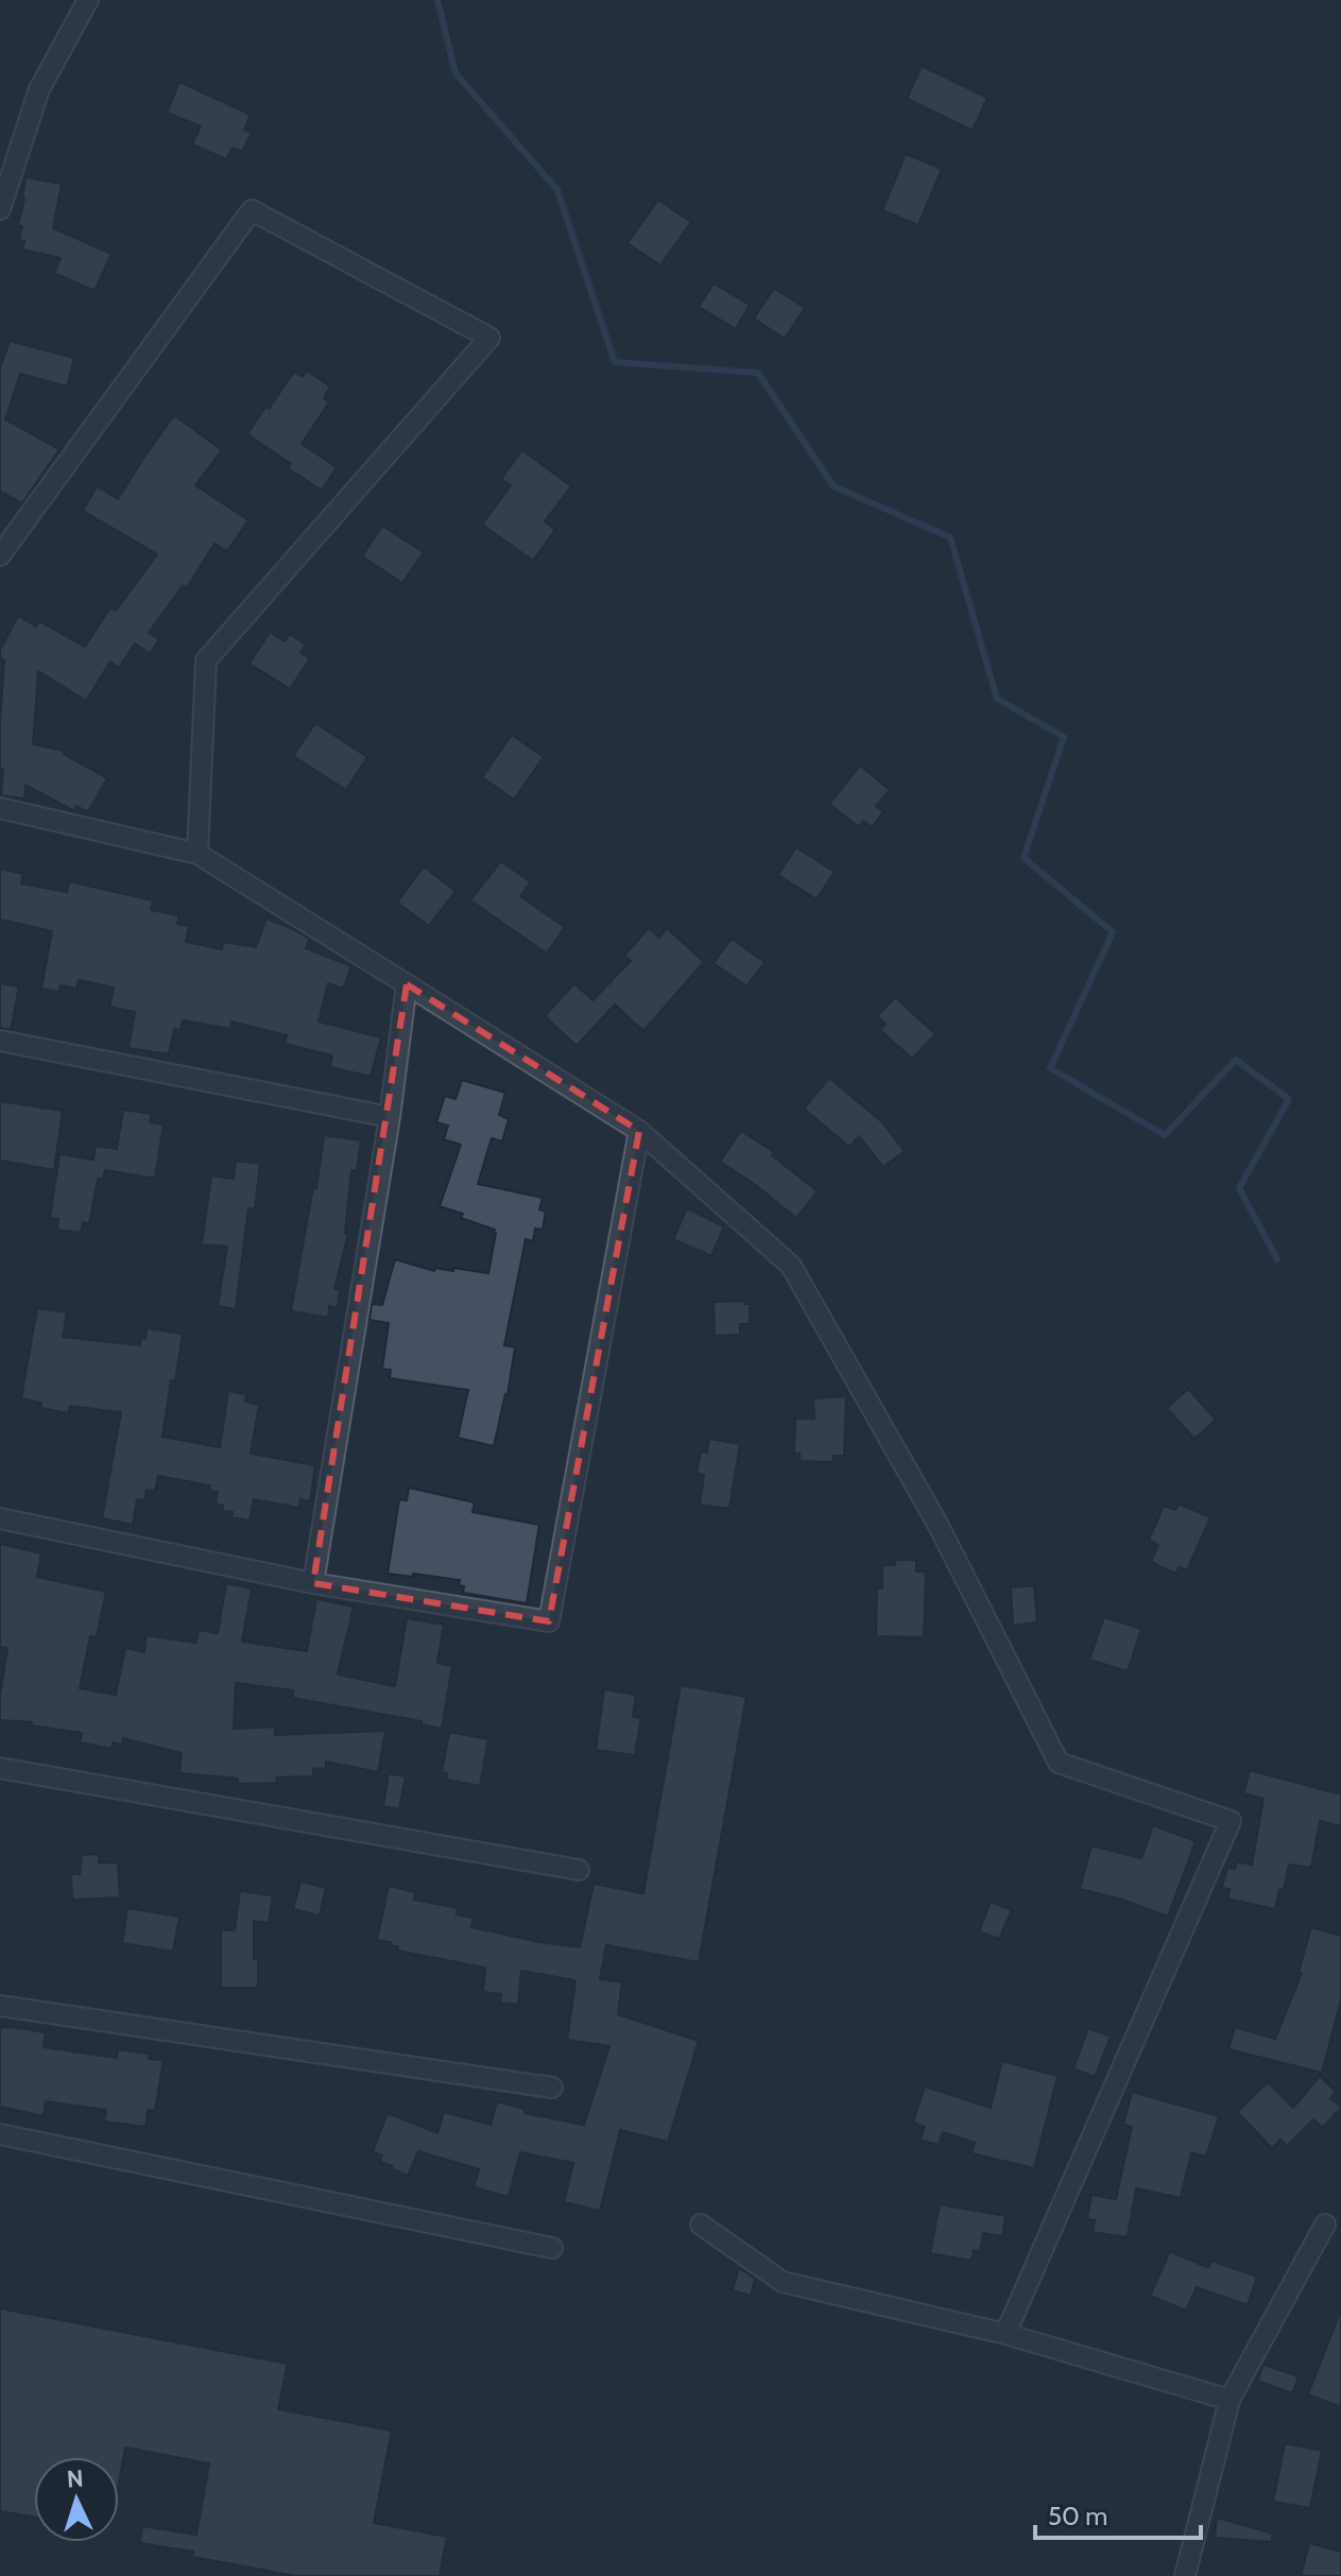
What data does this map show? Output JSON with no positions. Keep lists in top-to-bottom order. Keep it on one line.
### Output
{"scale_bar":"50 m","north":"top"}
